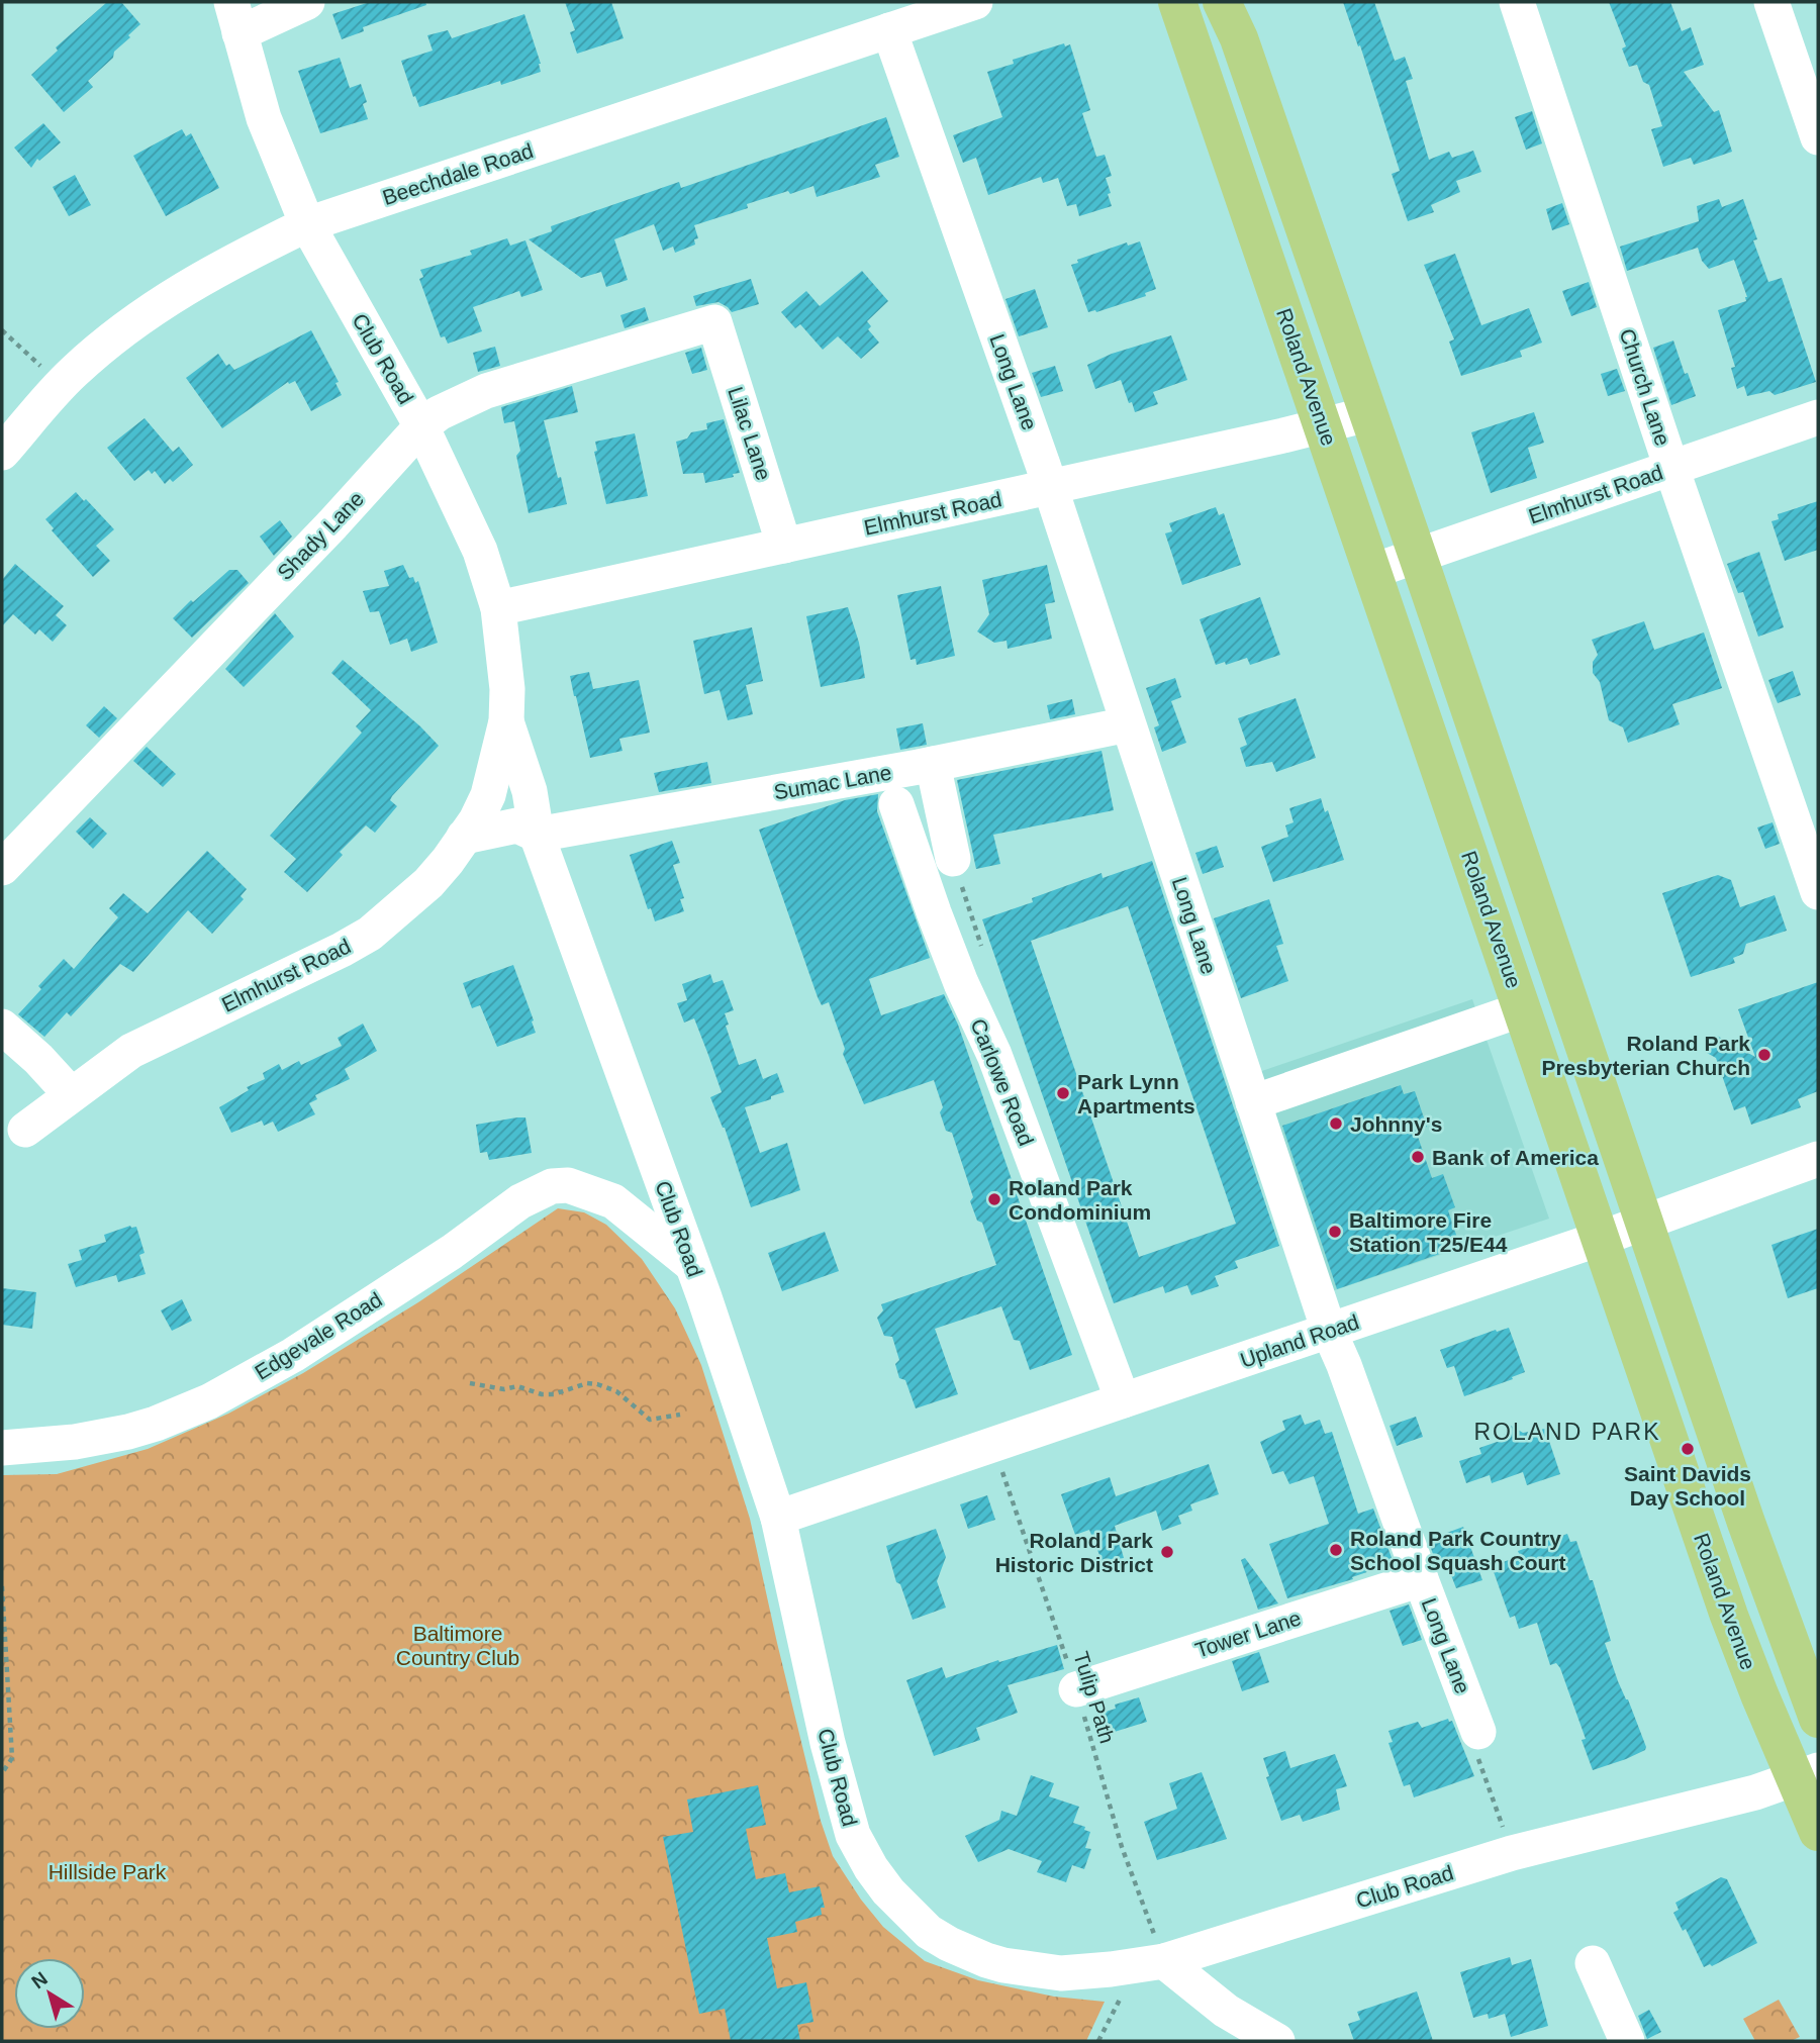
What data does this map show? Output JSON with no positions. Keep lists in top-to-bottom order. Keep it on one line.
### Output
{"streets":{"main road":["Roland Avenue"],"street":["Beechdale Road","Club Road","Long Lane","Church Lane","Lilac Lane","Elmhurst Road","Shady Lane","Sumac Lane","Carlowe Road","Edgevale Road","Upland Road","Tower Lane"],"path":["Tulip Path"]},"crossings":[["Beechdale Road","Club Road"],["Beechdale Road","Long Lane"],["Club Road","Roland Avenue"],["Club Road","Elmhurst Road"],["Club Road","Shady Lane"],["Club Road","Sumac Lane"],["Club Road","Edgevale Road"],["Club Road","Upland Road"],["Club Road","Tulip Path"],["Roland Avenue","Elmhurst Road"],["Roland Avenue","Upland Road"],["Long Lane","Elmhurst Road"],["Long Lane","Sumac Lane"],["Long Lane","Upland Road"],["Long Lane","Tower Lane"],["Church Lane","Elmhurst Road"],["Lilac Lane","Elmhurst Road"],["Lilac Lane","Shady Lane"],["Carlowe Road","Upland Road"],["Tower Lane","Tulip Path"]],"districts":["ROLAND PARK"],"parks":["Baltimore Country Club","Hillside Park"],"places":["Roland Park Presbyterian Church","Park Lynn Apartments","Johnny's","Bank of America","Roland Park Condominium","Baltimore Fire Station T25/E44","Saint Davids Day School","Roland Park Country School Squash Court","Roland Park Historic District"],"north":"top left"}
